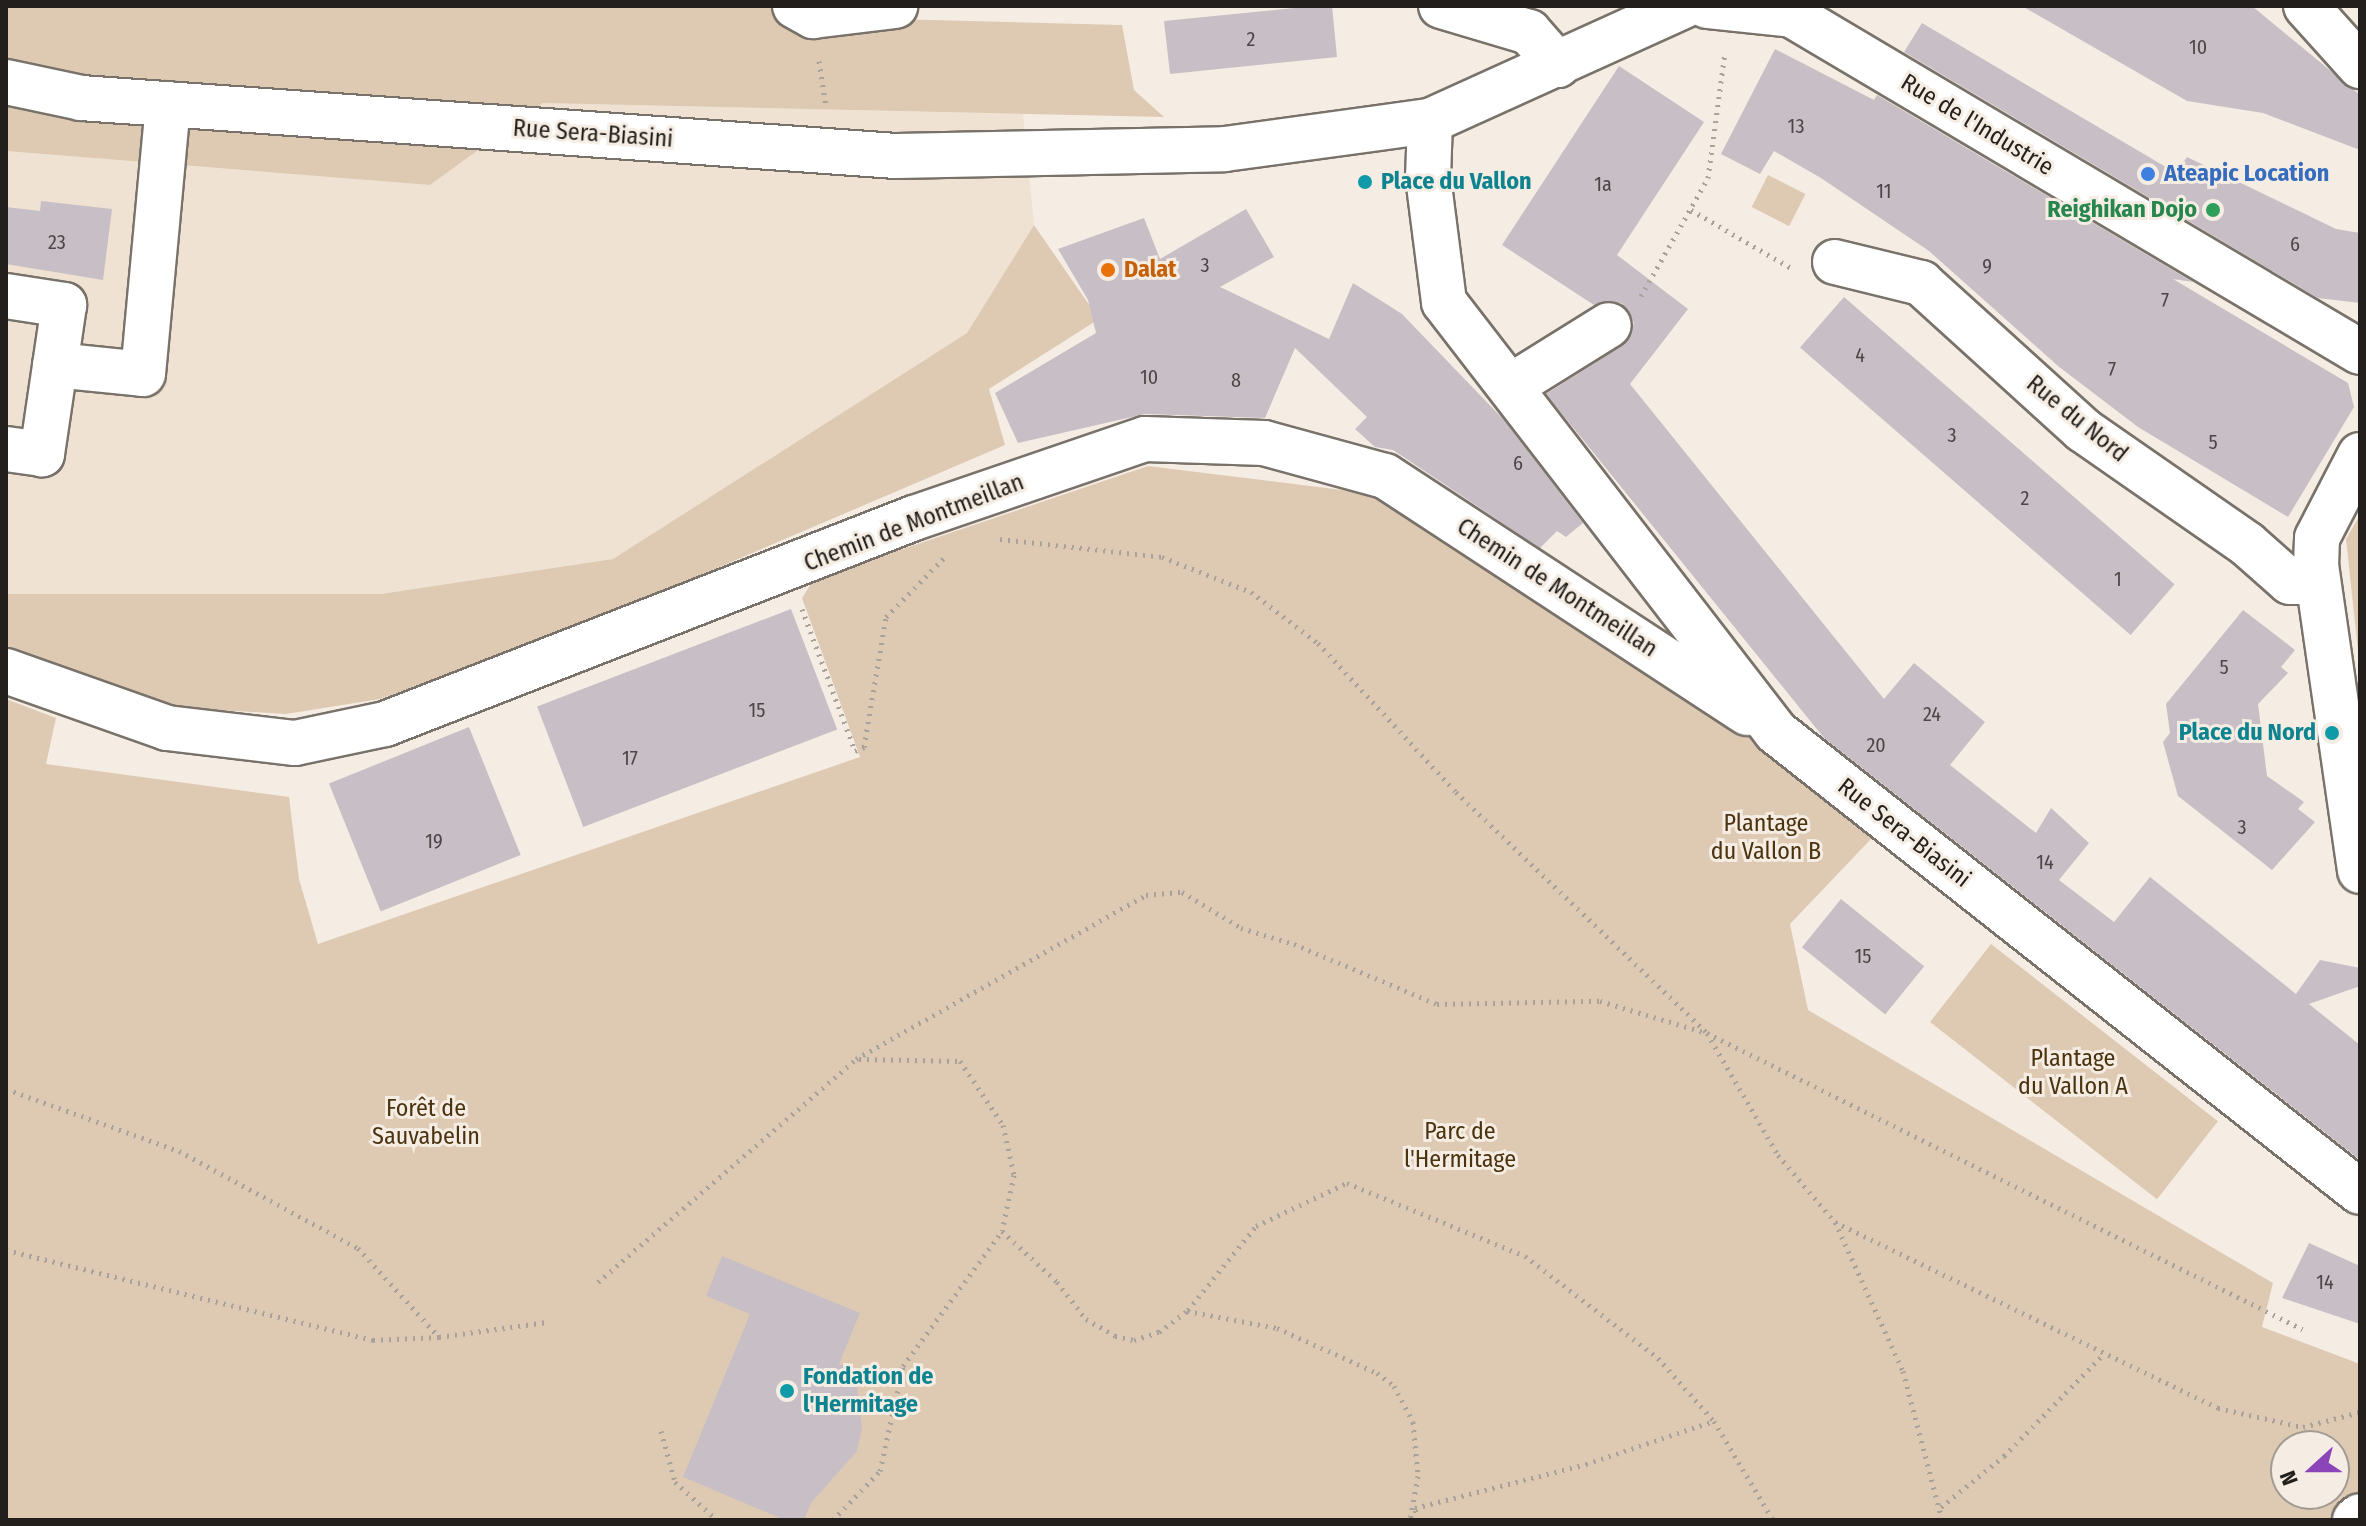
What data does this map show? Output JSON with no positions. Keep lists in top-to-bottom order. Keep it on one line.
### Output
{"streets":{"street":["Rue de l'Industrie","Rue Sera-Biasini","Rue du Nord","Chemin de Montmeillan"]},"crossings":[["Rue Sera-Biasini","Chemin de Montmeillan"]],"parks":["Plantage du Vallon B","Plantage du Vallon A","Forêt de Sauvabelin","Parc de l'Hermitage"],"places":["Ateapic Location","Place du Vallon","Reighikan Dojo","Dalat","Place du Nord","Fondation de l'Hermitage"],"house_numbers":["2","10","13","1a","11","23","6","3","9","7","4","7","10","8","3","5","6","2","1","5","15","24","20","17","3","19","14","15","14"],"north":"left"}
